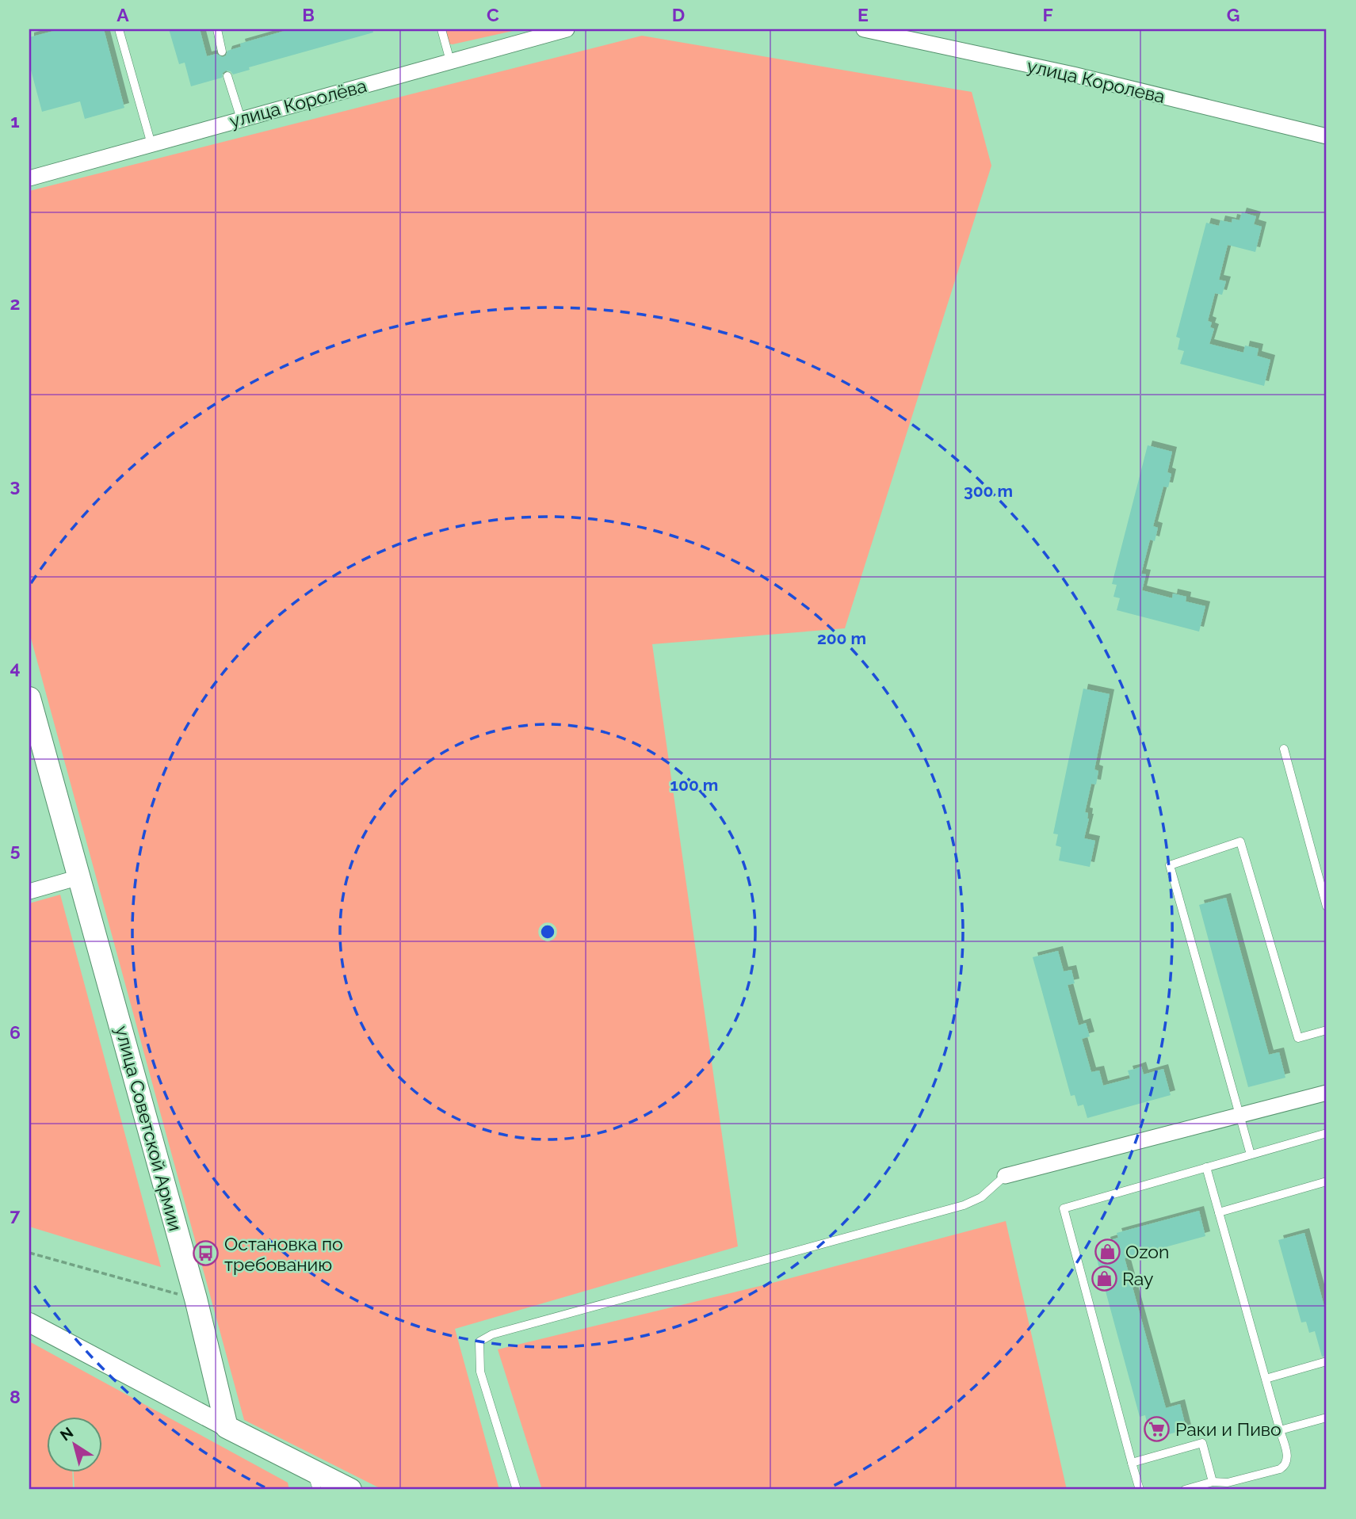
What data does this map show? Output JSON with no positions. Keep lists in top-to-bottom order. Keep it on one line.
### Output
{"streets":{"main road":["улица Советской Армии"],"street":["улица Королева","улица Королёва"]},"places":{"shop":["Ozon","Ray"],"bus stop":["Остановка по требованию"],"supermarket":["Раки и Пиво"]},"north":"top left","grid":{"columns":["A","B","C","D","E","F","G"],"rows":["1","2","3","4","5","6","7","8"]},"rings":["300 m","200 m","100 m"]}
